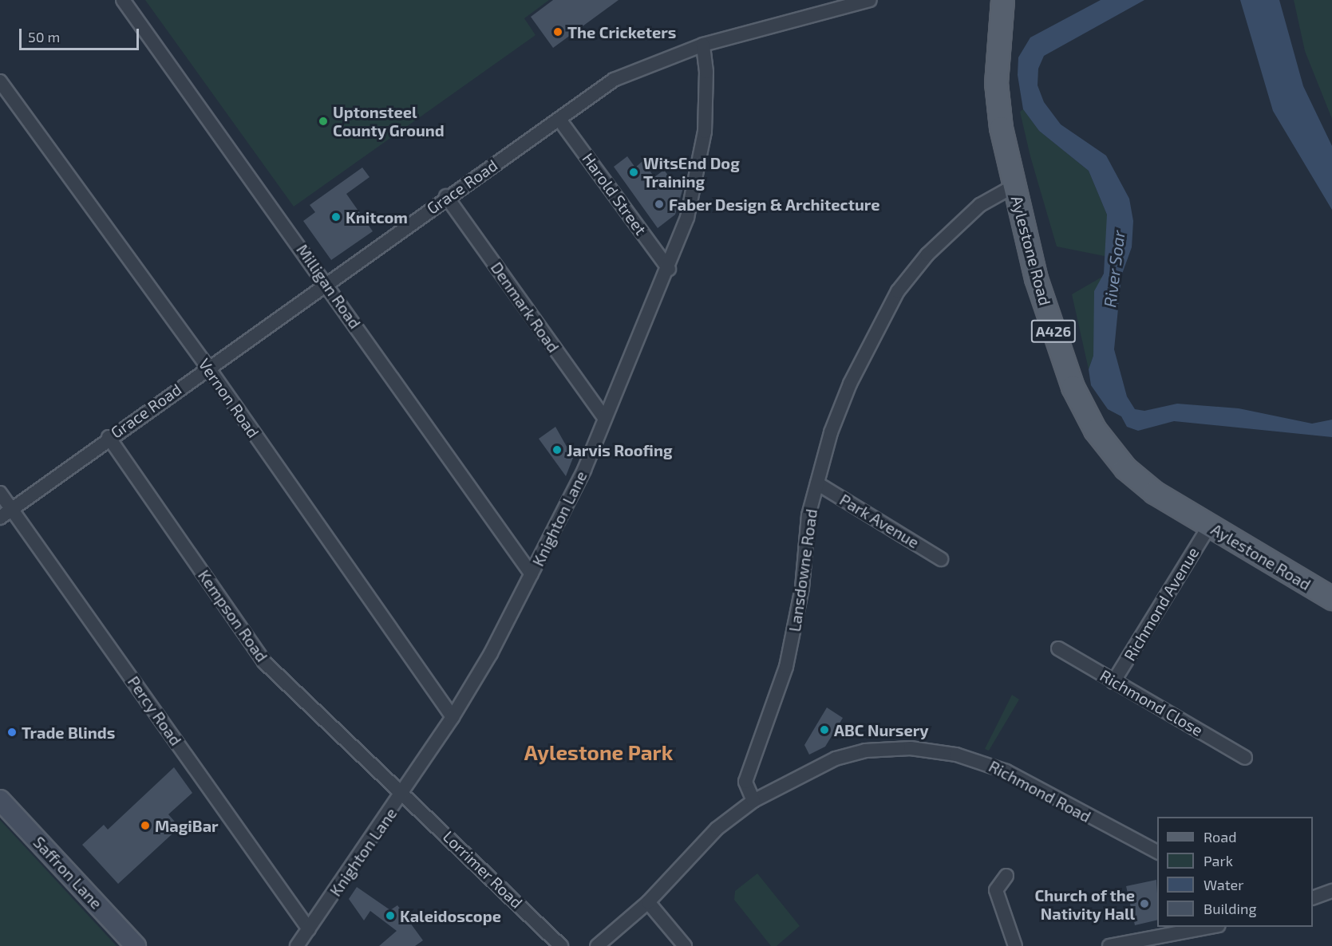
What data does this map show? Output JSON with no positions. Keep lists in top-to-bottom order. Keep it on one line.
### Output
{"streets":{"main road":["Aylestone Road","A426","Saffron Lane"],"street":["Grace Road","Harold Street","Milligan Road","Denmark Road","Vernon Road","Knighton Lane","Park Avenue","Lansdowne Road","Richmond Avenue","Kempson Road","Richmond Close","Percy Road","Richmond Road","Lorrimer Road"]},"crossings":[["Grace Road","Harold Street"],["Grace Road","Milligan Road"],["Grace Road","Denmark Road"],["Grace Road","Vernon Road"],["Grace Road","Knighton Lane"],["Grace Road","Kempson Road"],["Grace Road","Percy Road"],["Harold Street","Knighton Lane"],["Aylestone Road","Lansdowne Road"],["Aylestone Road","Richmond Avenue"],["Milligan Road","Knighton Lane"],["Denmark Road","Knighton Lane"],["Vernon Road","Knighton Lane"],["Knighton Lane","Kempson Road"],["Knighton Lane","Percy Road"],["Knighton Lane","Lorrimer Road"],["Park Avenue","Lansdowne Road"],["Lansdowne Road","Richmond Road"],["Richmond Avenue","Richmond Close"],["Kempson Road","Lorrimer Road"]],"districts":["Aylestone Park"],"water":["River Soar"],"places":["The Cricketers","Uptonsteel County Ground","WitsEnd Dog Training","Faber Design & Architecture","Knitcom","Jarvis Roofing","ABC Nursery","Trade Blinds","MagiBar","Church of the Nativity Hall","Kaleidoscope"],"legend":["Road","Park","Water","Building"],"scale_bar":"50 m"}
